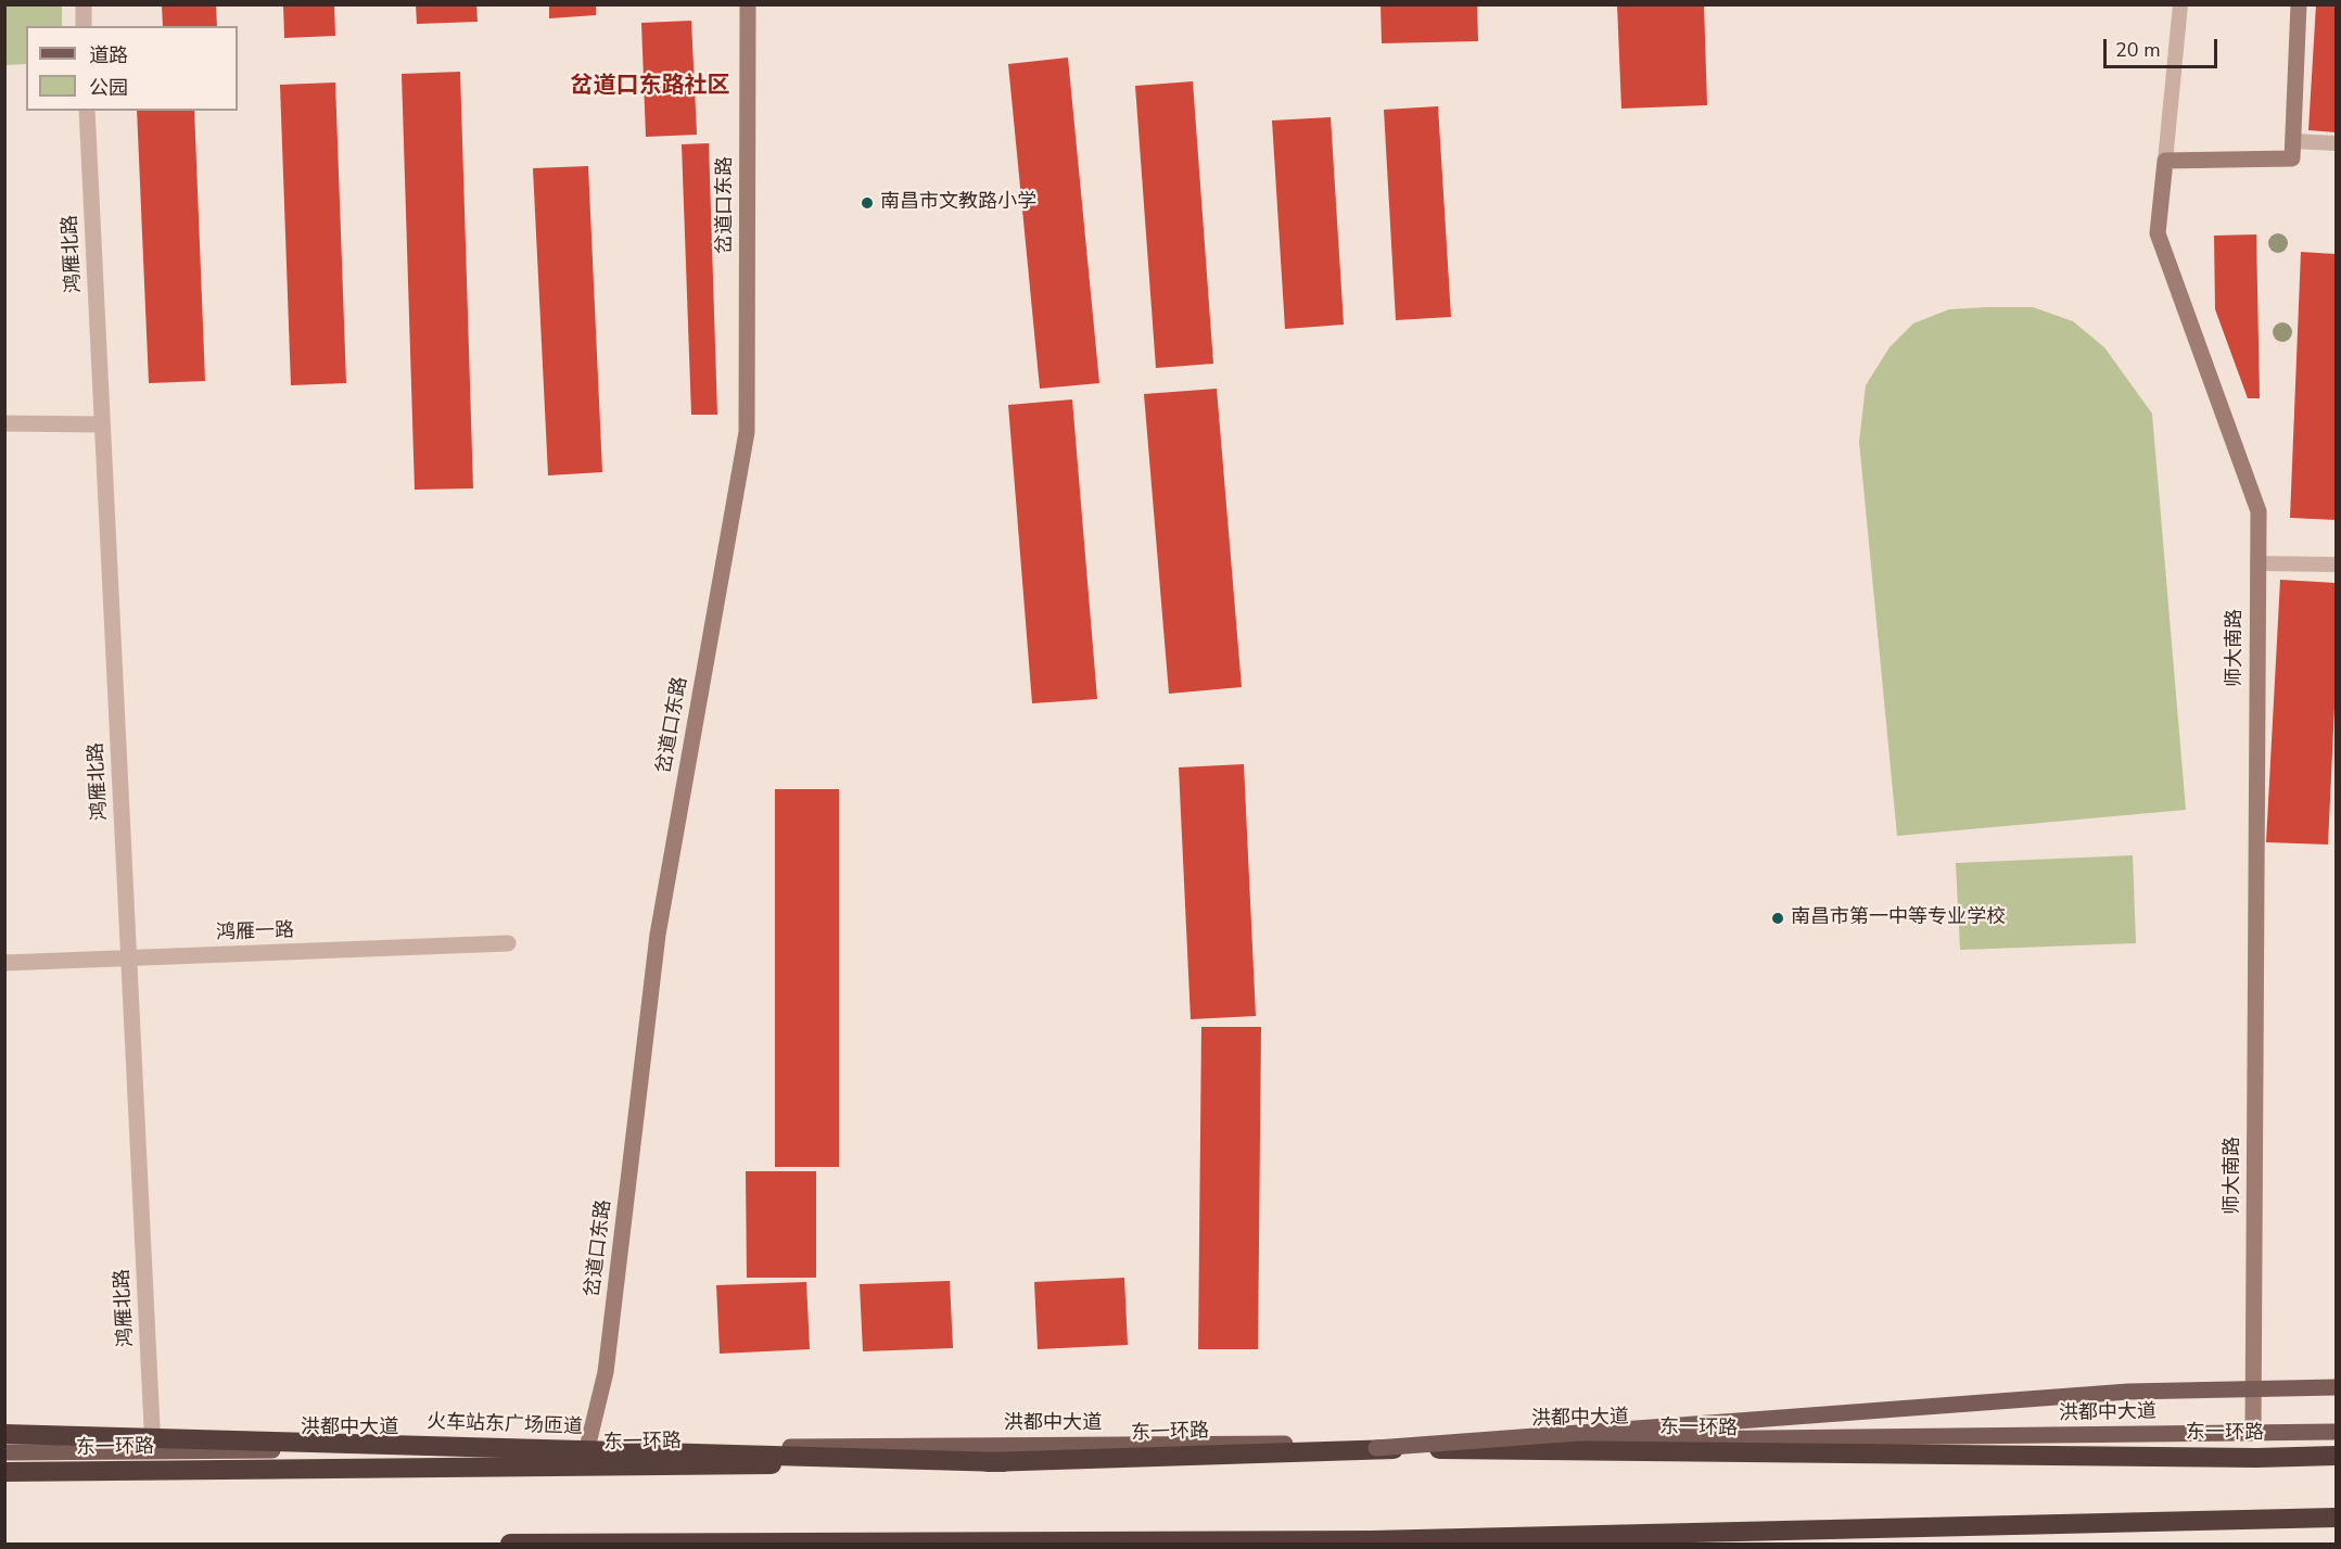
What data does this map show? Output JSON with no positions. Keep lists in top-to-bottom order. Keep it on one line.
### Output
{"streets":{"highway":["火车站东广场匝道","东一环路"],"main road":["洪都中大道"],"street":["岔道口东路","鸿雁北路","师大南路","鸿雁一路"]},"crossings":[["岔道口东路","洪都中大道"],["鸿雁北路","鸿雁一路"],["鸿雁北路","洪都中大道"],["师大南路","洪都中大道"],["火车站东广场匝道","东一环路"]],"districts":["岔道口东路社区"],"places":["南昌市文教路小学","南昌市第一中等专业学校"],"legend":["道路","公园"],"scale_bar":"20 m"}
